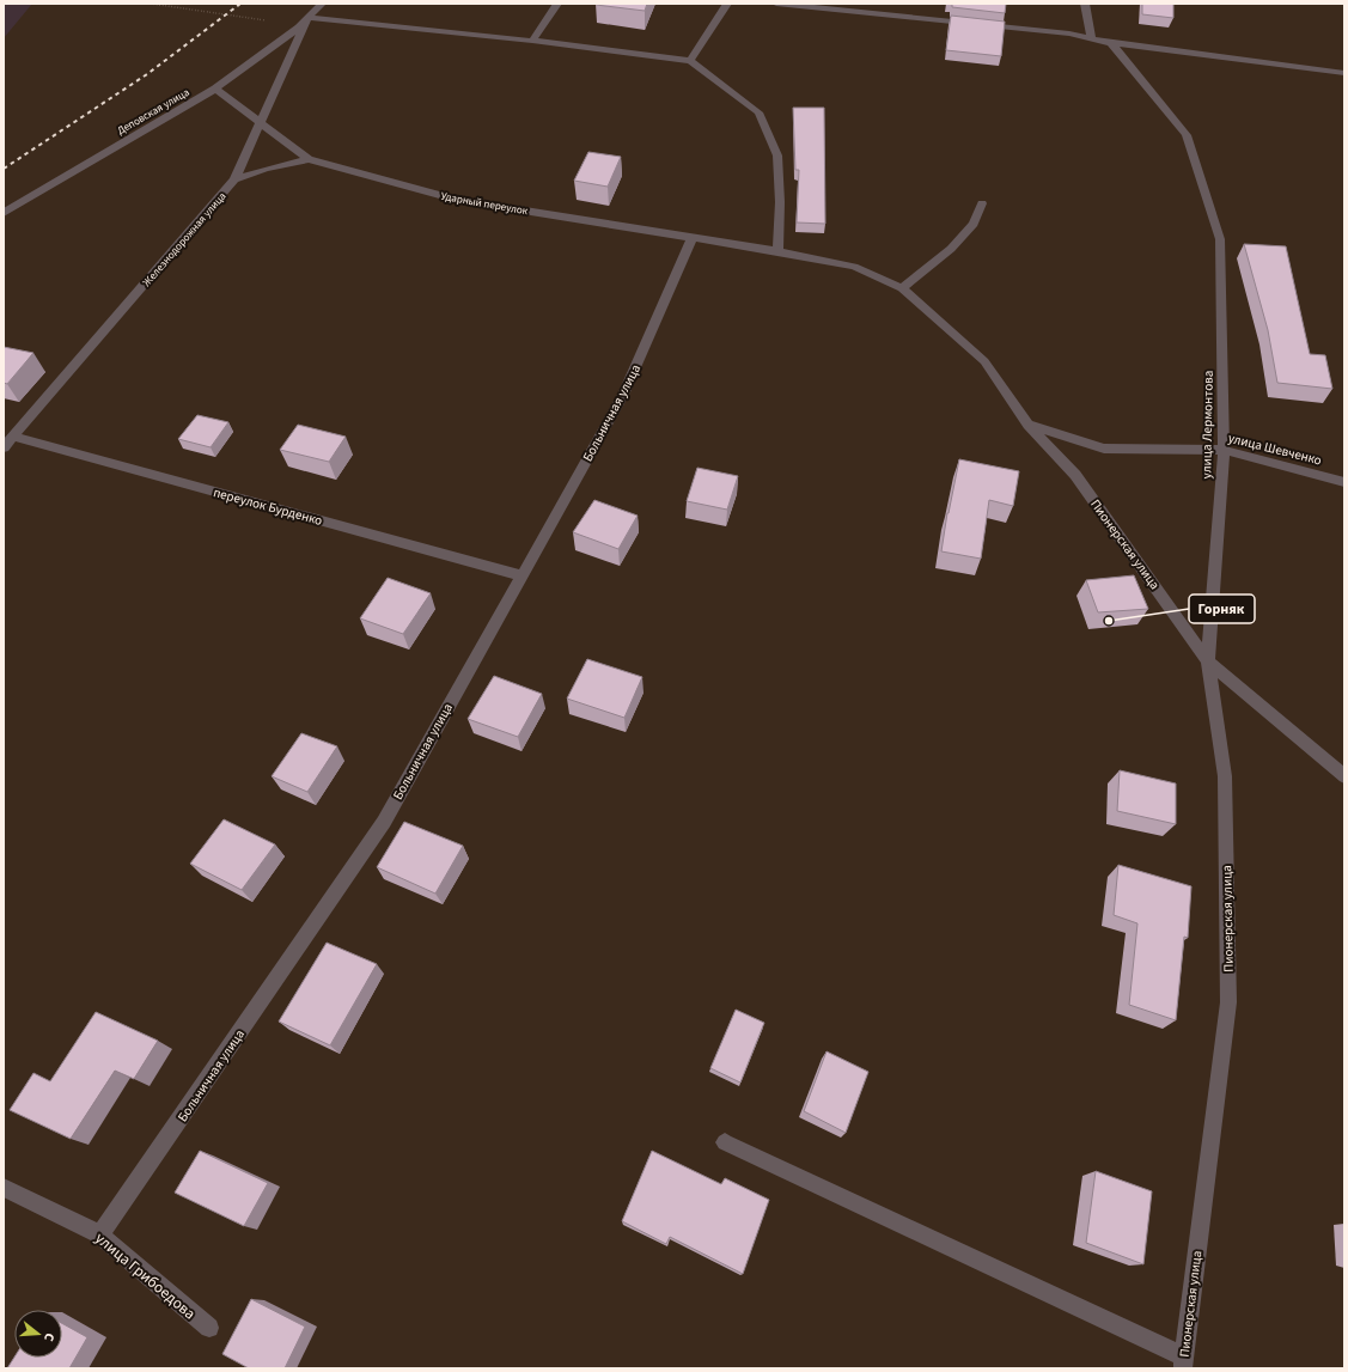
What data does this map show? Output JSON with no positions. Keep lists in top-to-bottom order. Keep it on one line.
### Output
{"streets":{"street":["Деповская улица","Ударный переулок","Железнодорожная улица","Больничная улица","улица Лермонтова","улица Шевченко","переулок Бурденко","Пионерская улица","улица Грибоедова"]},"crossings":[["Деповская улица","Ударный переулок"],["Деповская улица","Железнодорожная улица"],["Ударный переулок","Железнодорожная улица"],["Ударный переулок","Больничная улица"],["Ударный переулок","Пионерская улица"],["Железнодорожная улица","переулок Бурденко"],["Больничная улица","переулок Бурденко"],["Больничная улица","улица Грибоедова"],["улица Лермонтова","улица Шевченко"],["улица Лермонтова","Пионерская улица"],["улица Шевченко","Пионерская улица"]],"places":["Горняк"],"north":"right"}
